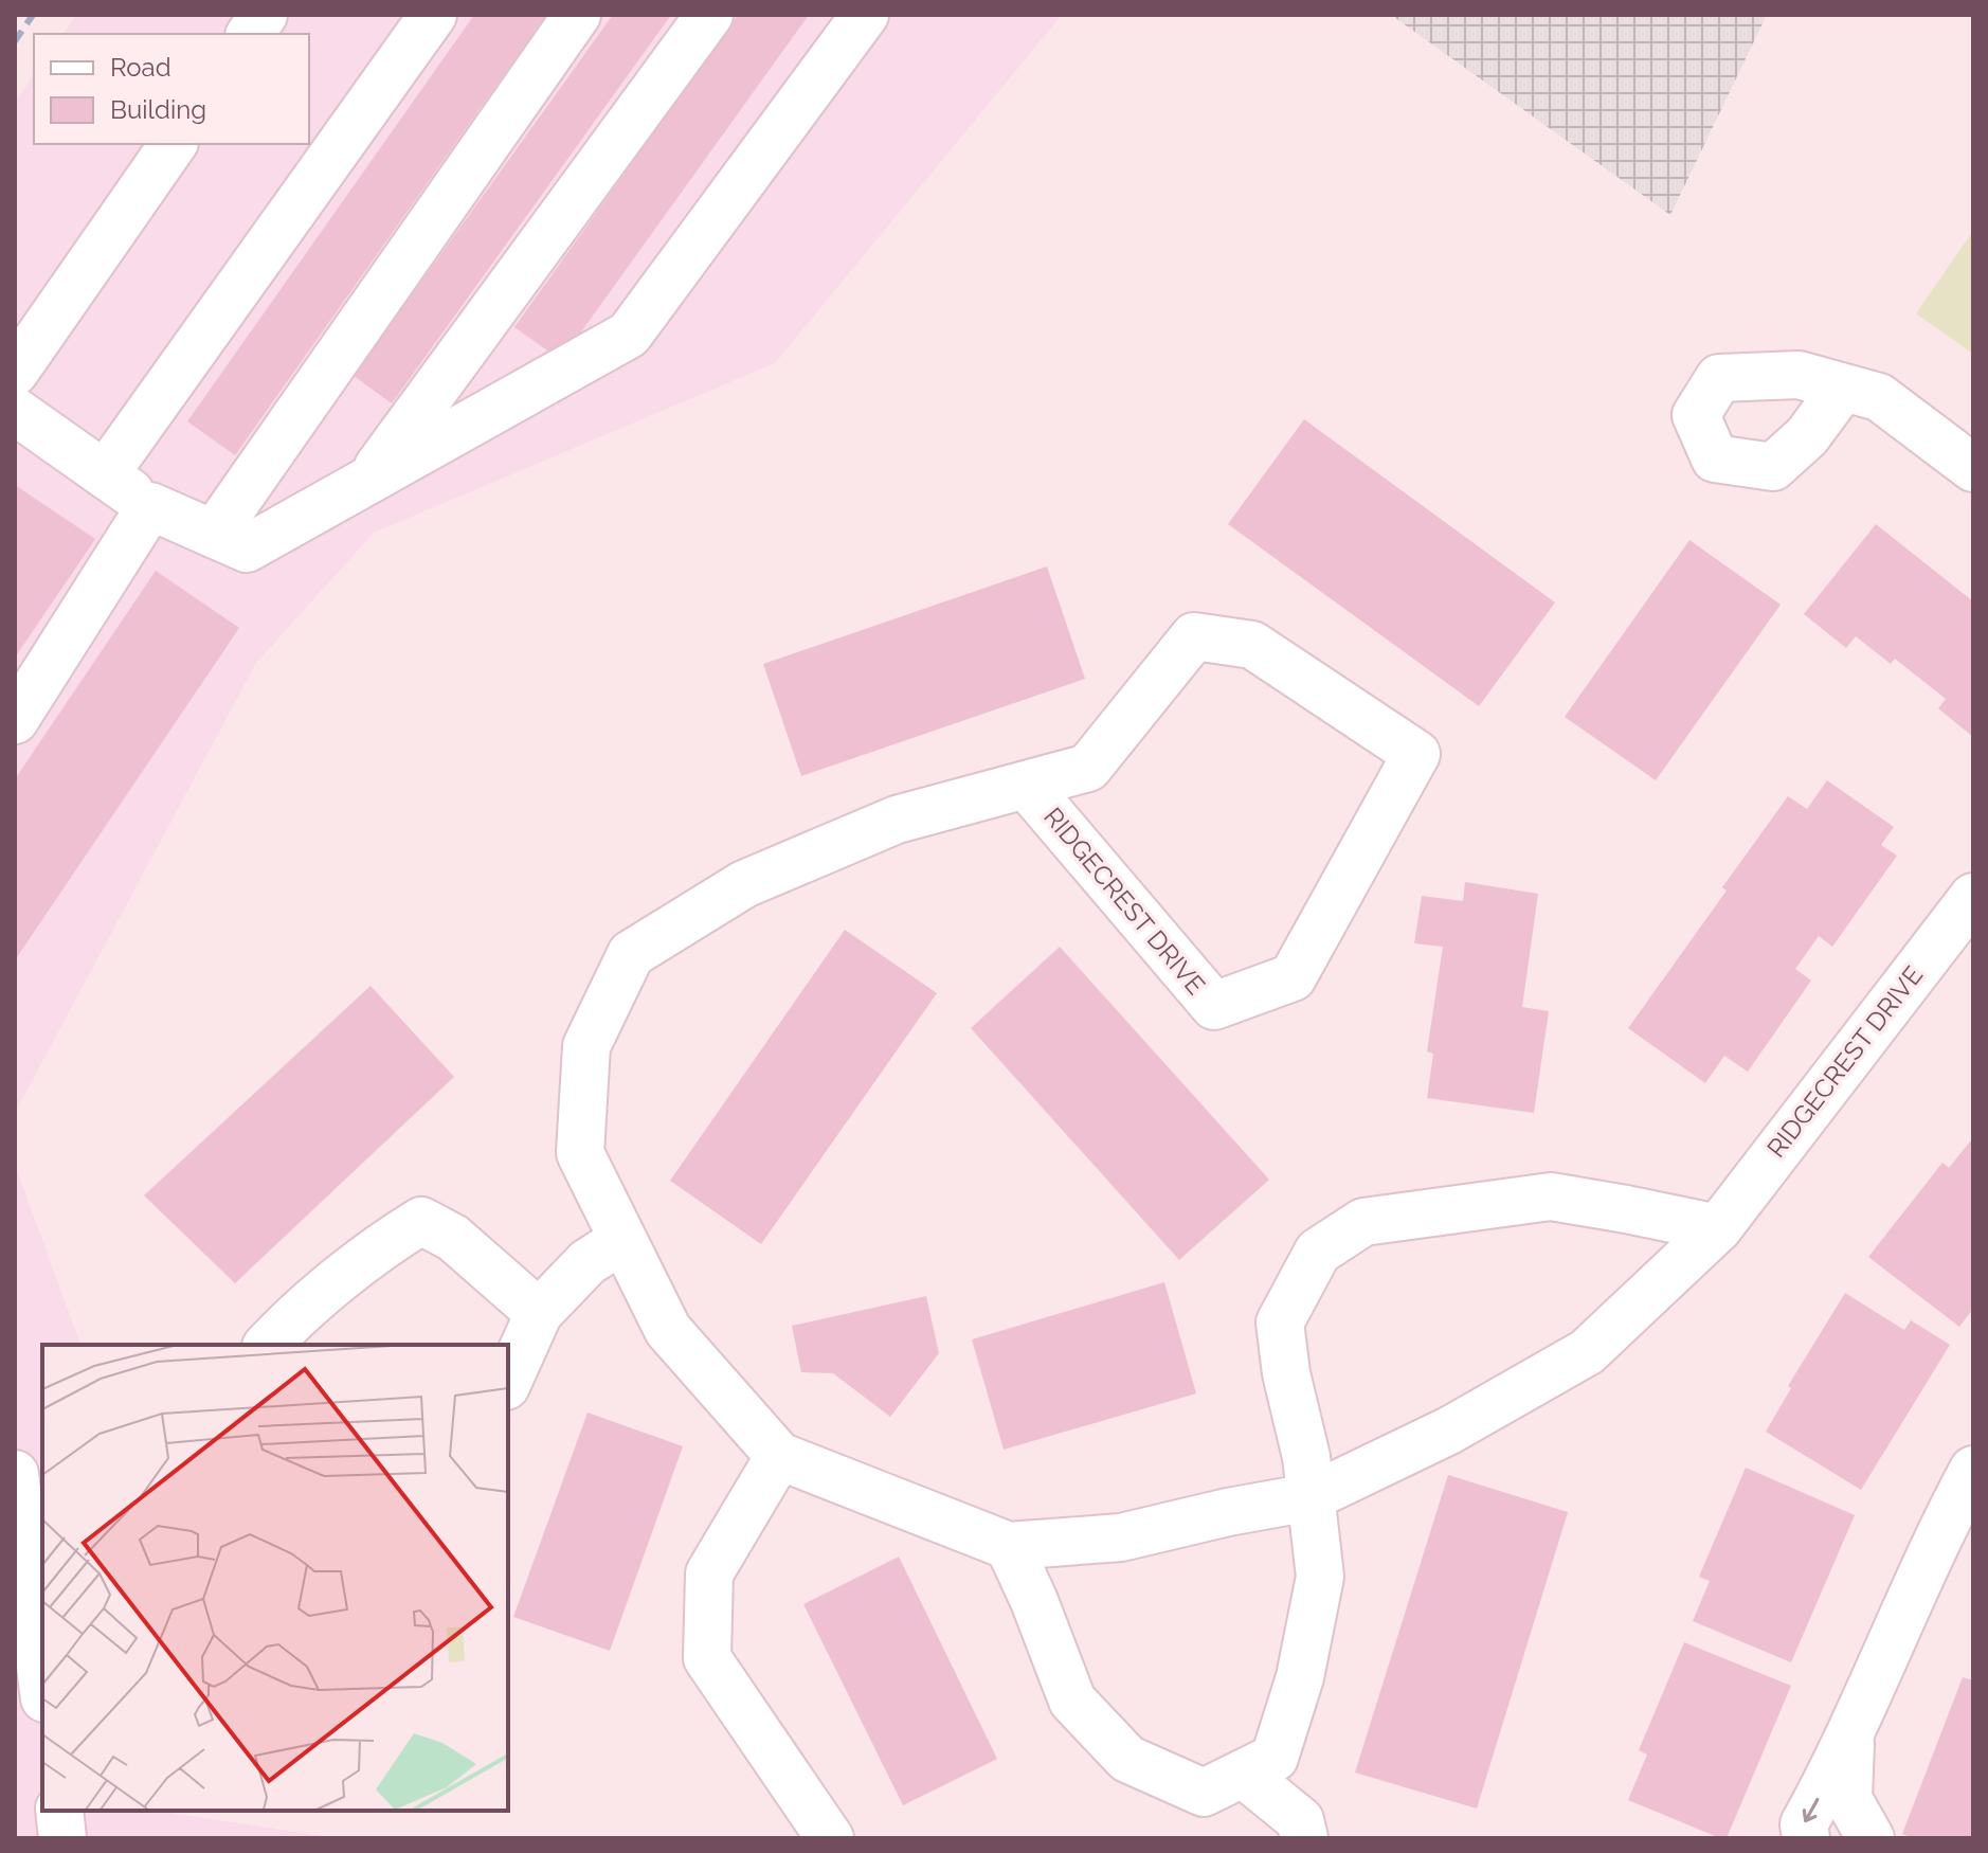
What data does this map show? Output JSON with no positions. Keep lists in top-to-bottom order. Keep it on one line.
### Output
{"streets":{"street":["RIDGECREST DRIVE"]},"legend":["Road","Building"]}
